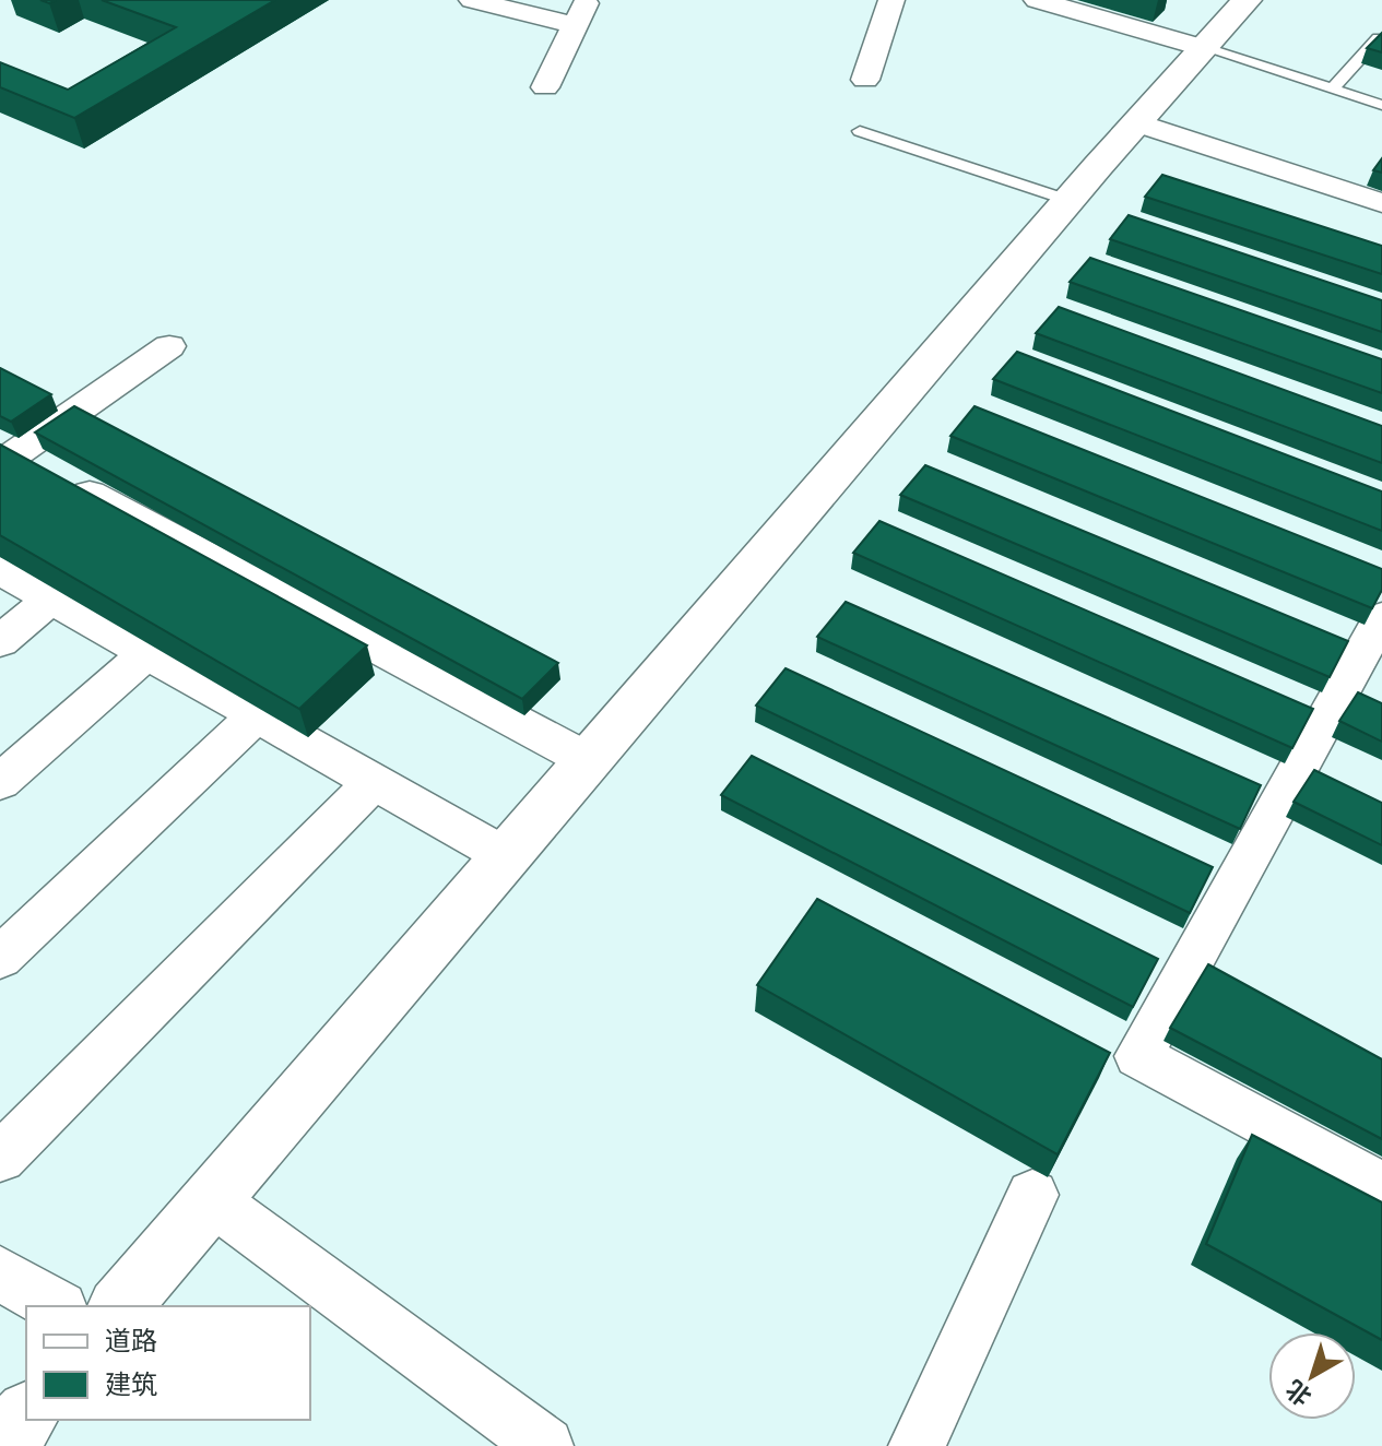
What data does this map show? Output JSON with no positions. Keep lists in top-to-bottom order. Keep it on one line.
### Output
{"legend":["道路","建筑"],"north":"bottom left"}
